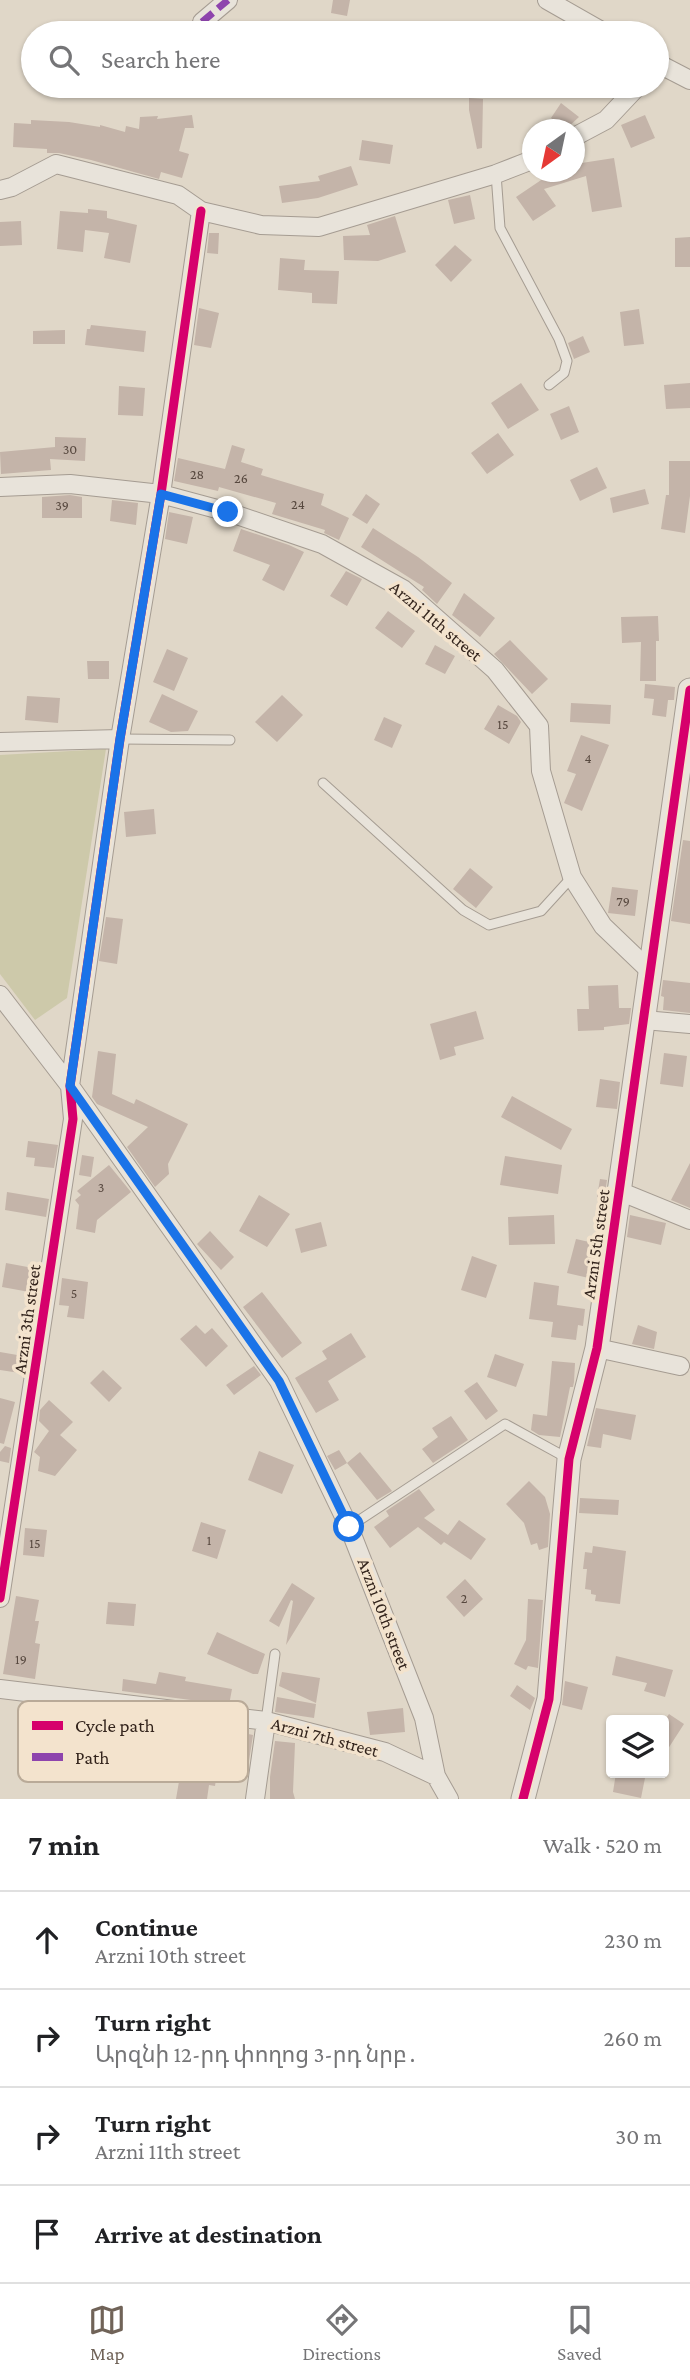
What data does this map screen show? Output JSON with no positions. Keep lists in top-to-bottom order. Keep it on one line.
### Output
{"streets":{"street":["Arzni 11th street","Arzni 5th street","Arzni 3th street","Arzni 10th street","Arzni 7th street"]},"crossings":[["Arzni 11th street","Arzni 5th street"],["Arzni 11th street","Arzni 3th street"],["Arzni 3th street","Arzni 10th street"],["Arzni 10th street","Arzni 7th street"]],"house_numbers":["30","28","26","24","39","15","4","79","3","5","1","15","2","19"],"legend":["Cycle path","Path"],"north":"bottom left","page":{"search":"Search here","heading":["7 min","Walk · 520 m"],"list":[["Continue","Arzni 10th street","230 m"],["Turn right","Արզնի 12-րդ փողոց 3-րդ նրբ․","260 m"],["Turn right","Arzni 11th street","30 m"],"Arrive at destination"],"nav":["Map","Directions","Saved"]}}
